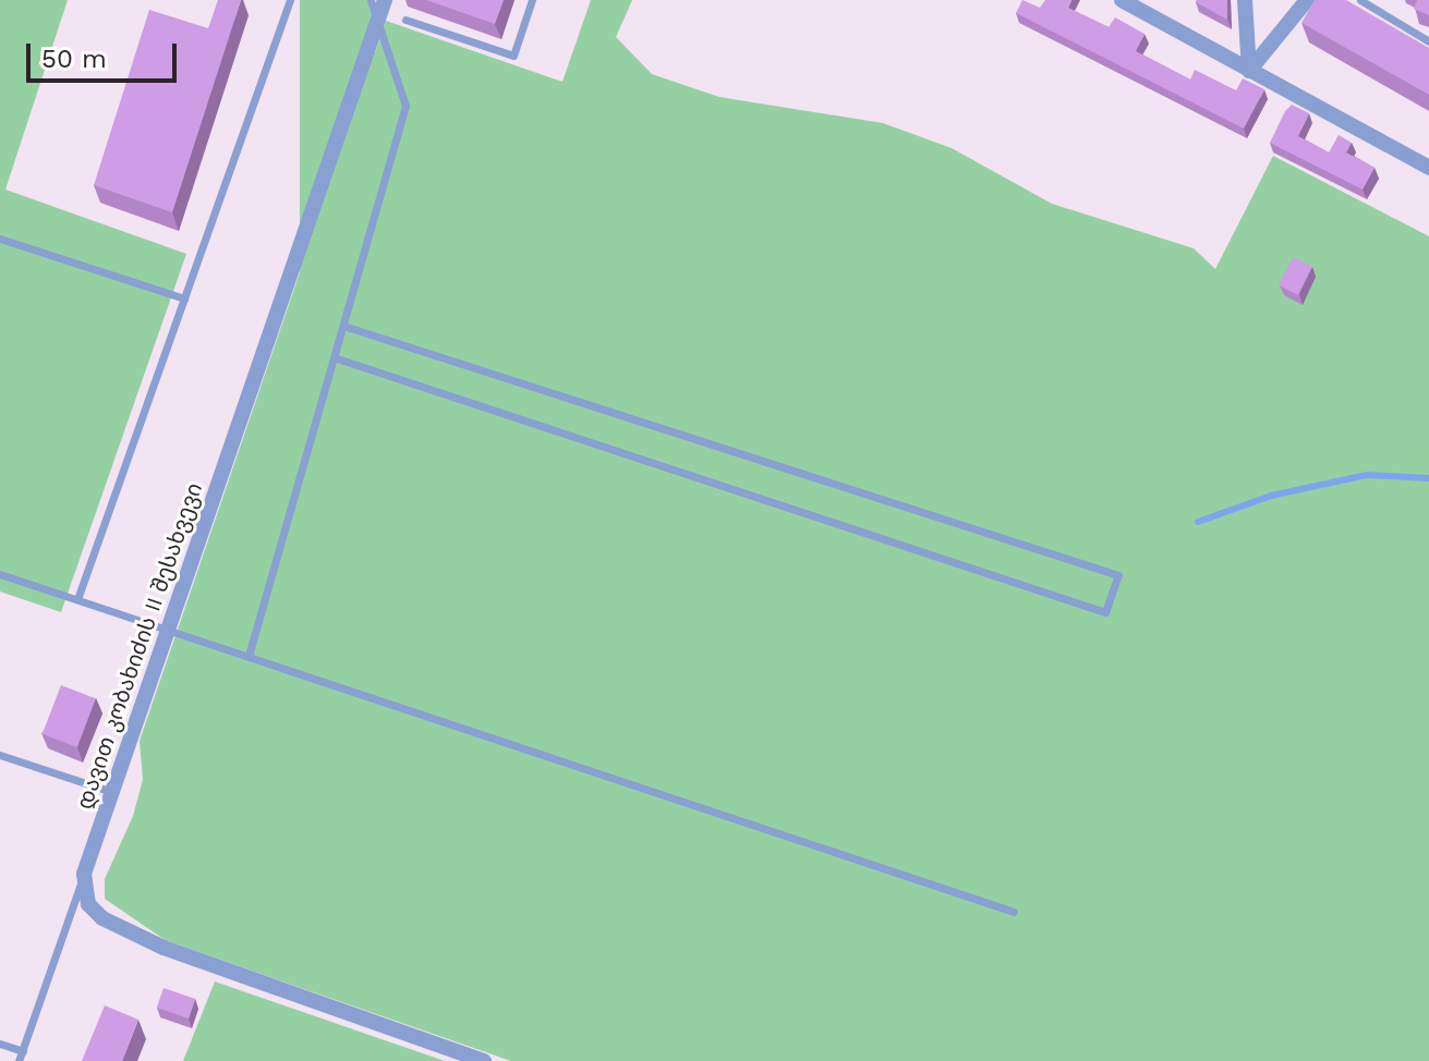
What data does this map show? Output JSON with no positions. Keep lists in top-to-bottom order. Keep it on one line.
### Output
{"streets":{"street":["დავით კობახიძის II შესახვევი"]},"scale_bar":"50 m"}
